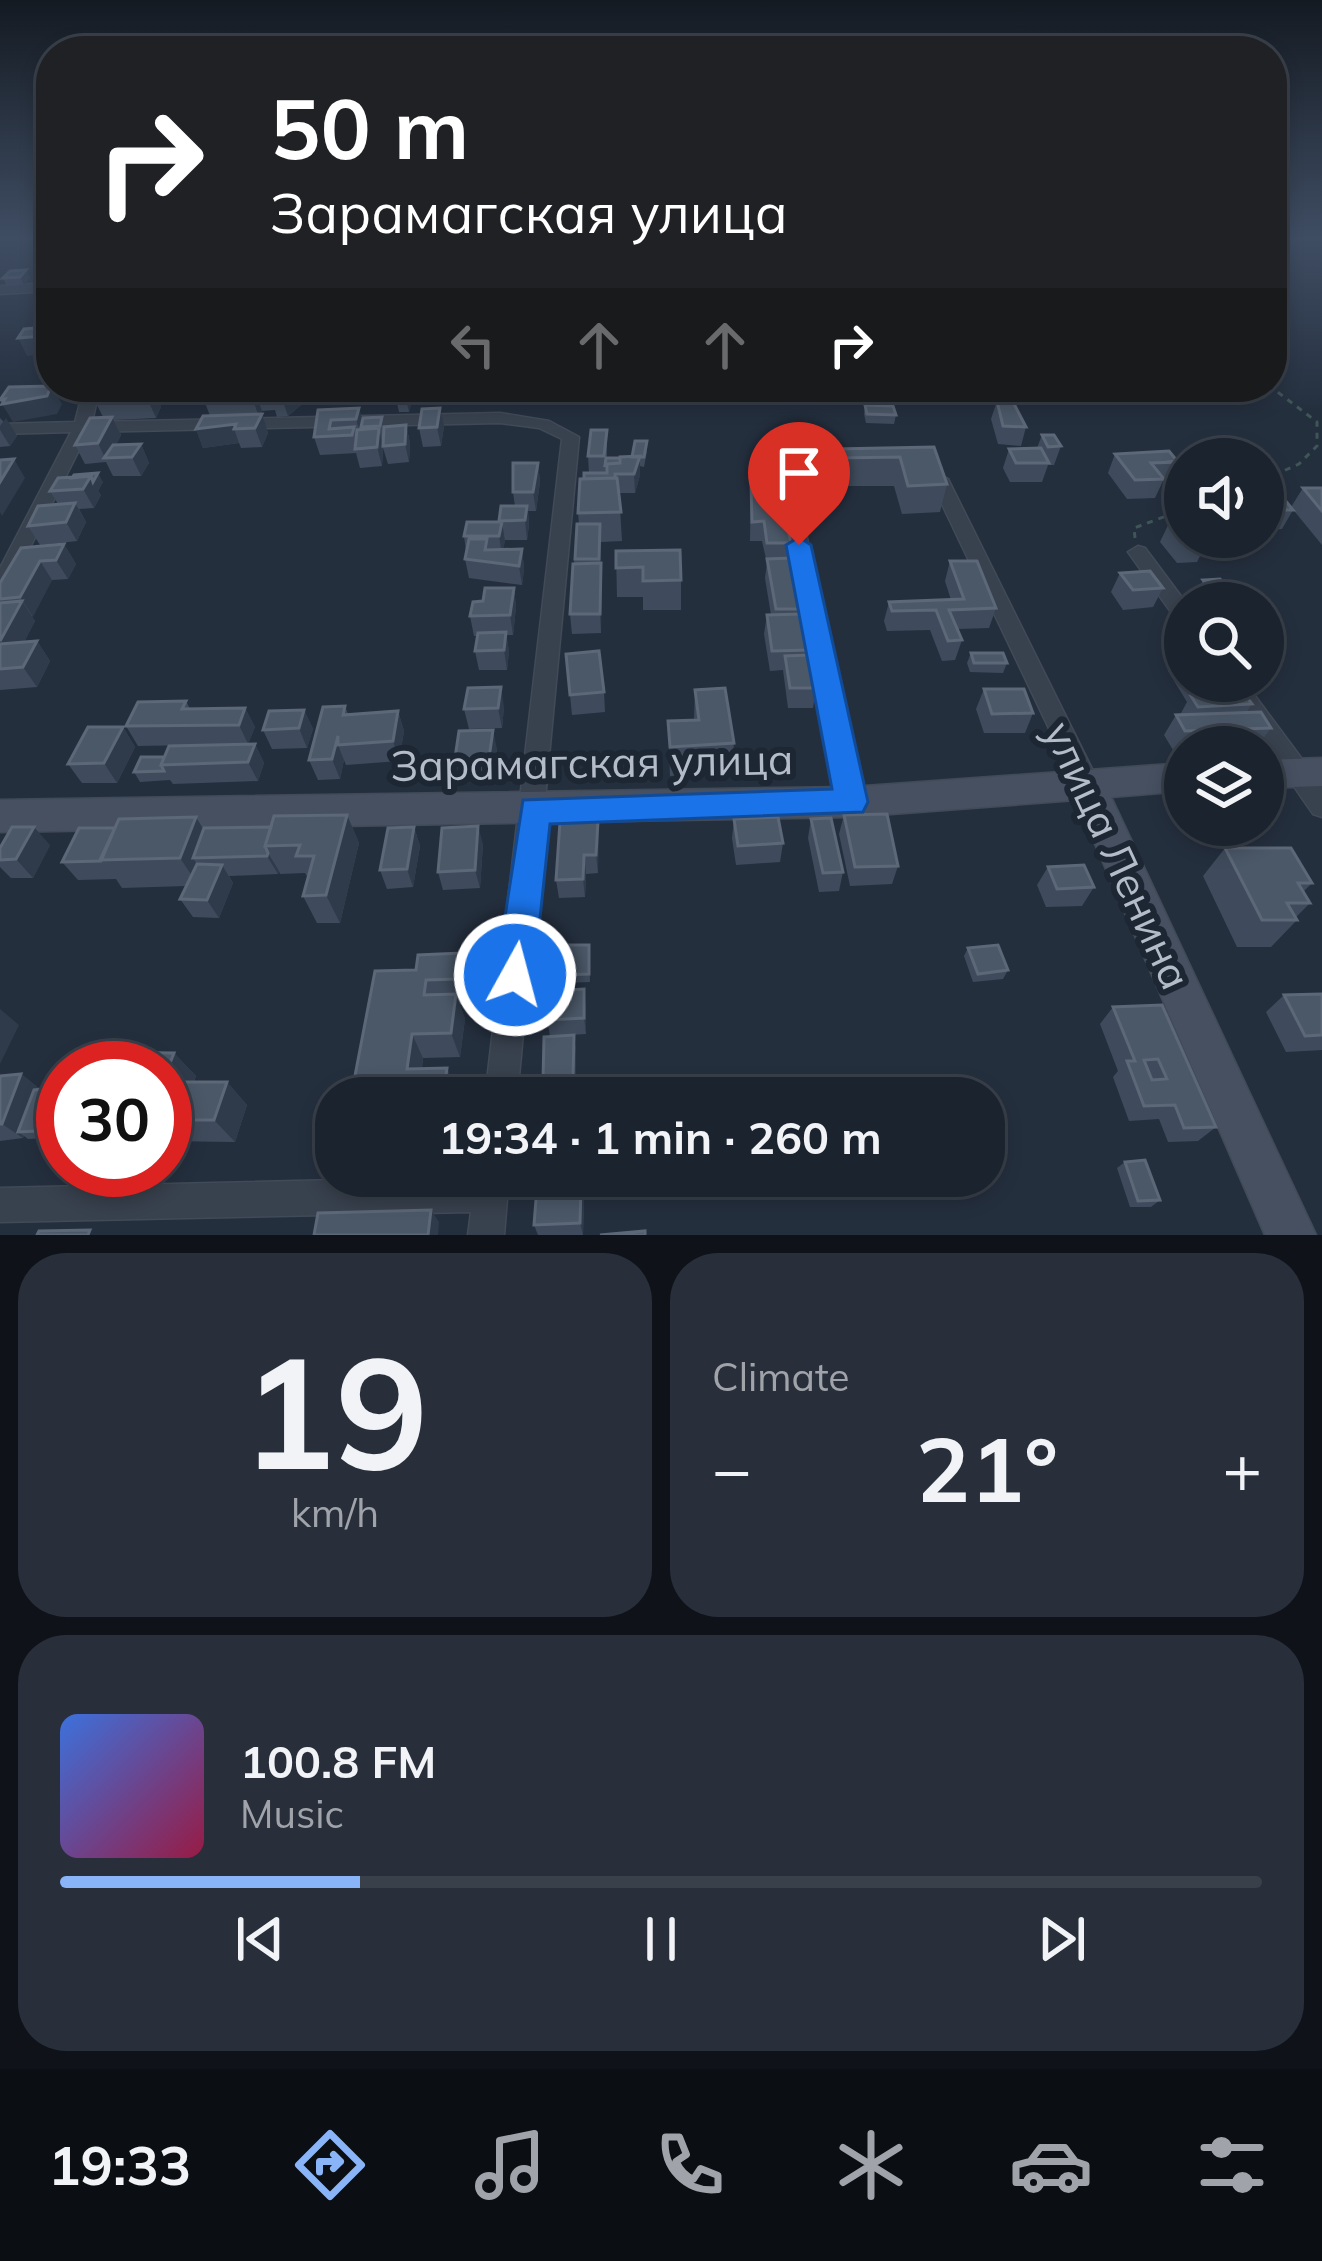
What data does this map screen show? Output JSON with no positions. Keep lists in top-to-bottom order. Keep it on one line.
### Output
{"streets":{"street":["Зарамагская улица","улица Ленина"]},"crossings":[["Зарамагская улица","улица Ленина"]],"page":{"turn":["50 m","Зарамагская улица"],"limit":"30","trip":"19:34 · 1 min · 260 m","tile":[["19","km/h"],"Climate"],"heat":["−","21°","+"],"song":["100.8 FM","Music"],"tabs":"19:33"}}
